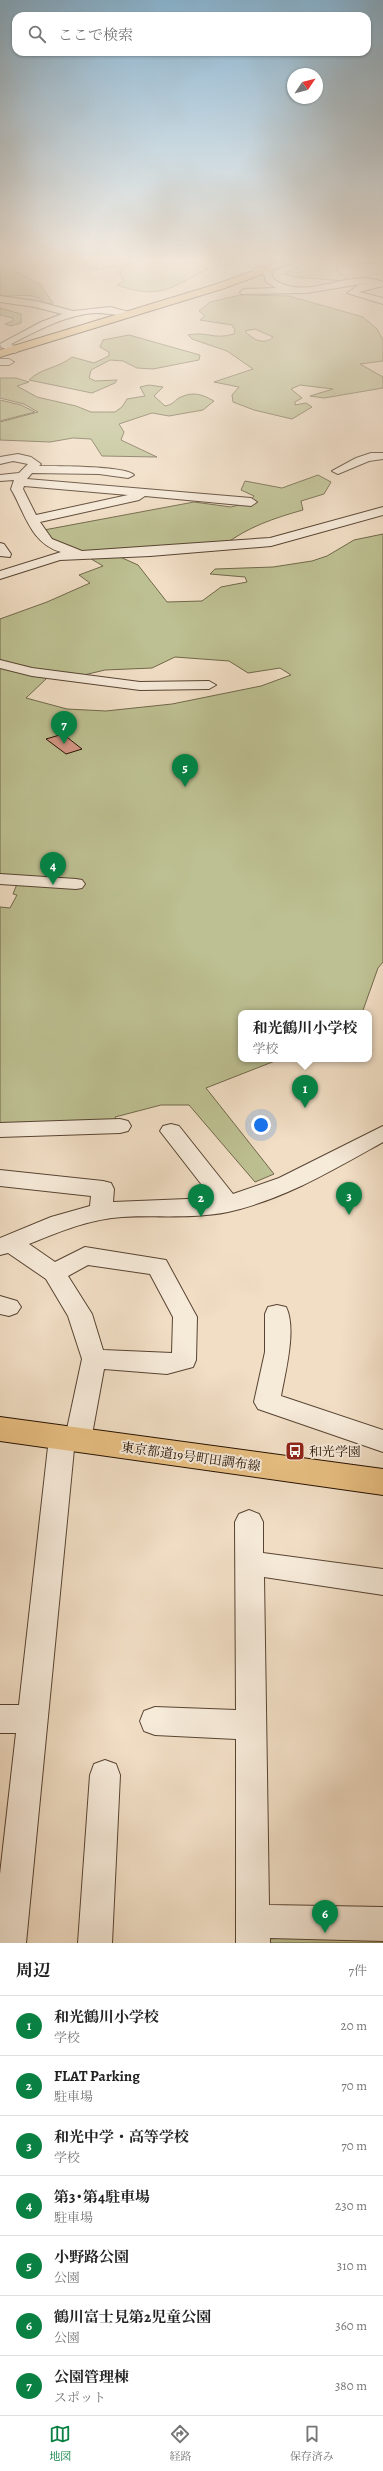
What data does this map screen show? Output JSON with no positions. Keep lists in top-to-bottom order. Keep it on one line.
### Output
{"streets":{"main road":["東京都道19号町田調布線"]},"places":{"bus stop":["和光学園"]},"north":"top right","page":{"search":"ここで検索","pins":["7","5","4","1","3","2","6"],"popup":["和光鶴川小学校","学校"],"heading":["周辺","7件"],"list":[{"mark":"1","name":"和光鶴川小学校","note":"学校","value":"20 m"},{"mark":"2","name":"FLAT Parking","note":"駐車場","value":"70 m"},{"mark":"3","name":"和光中学・高等学校","note":"学校","value":"70 m"},{"mark":"4","name":"第3･第4駐車場","note":"駐車場","value":"230 m"},{"mark":"5","name":"小野路公園","note":"公園","value":"310 m"},{"mark":"6","name":"鶴川富士見第2児童公園","note":"公園","value":"360 m"},{"mark":"7","name":"公園管理棟","note":"スポット","value":"380 m"}],"nav":["地図","経路","保存済み"]}}
